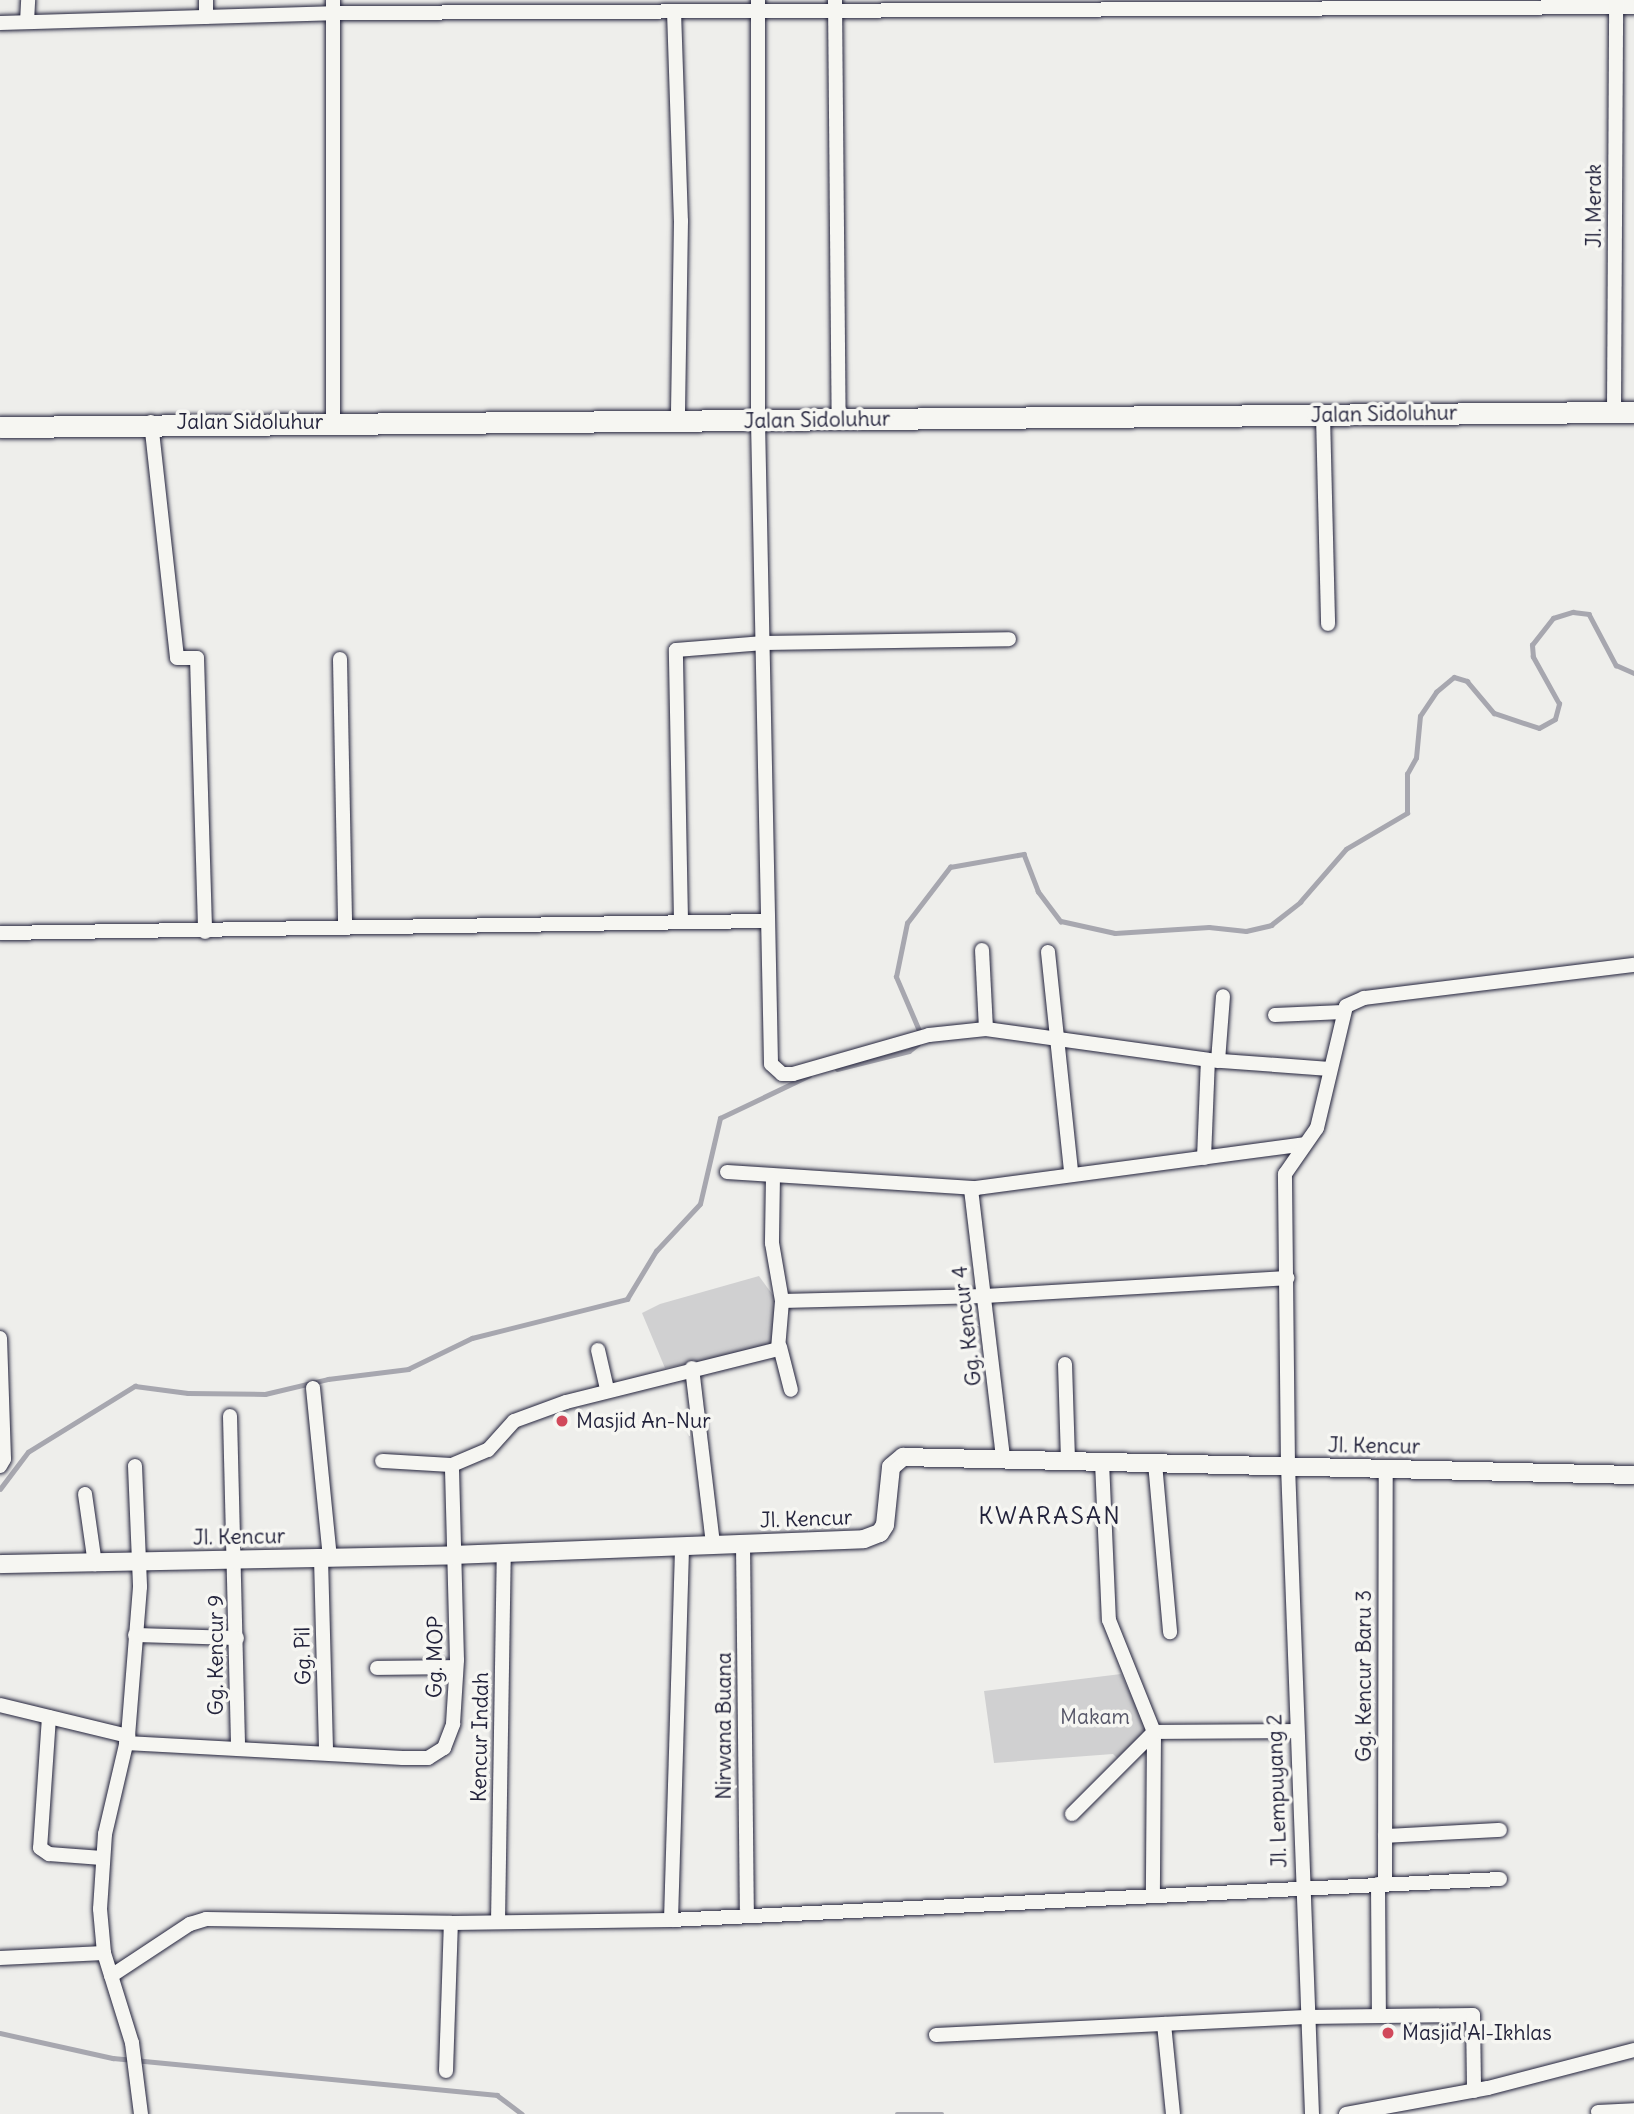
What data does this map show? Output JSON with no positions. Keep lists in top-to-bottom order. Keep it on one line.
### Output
{"streets":{"main road":["Jalan Sidoluhur"],"street":["Jl. Merak","Gg. Kencur 4","Jl. Kencur","Gg. Kencur 9","Gg. Pil","Gg. MOP","Gg. Kencur Baru 3","Nirwana Buana","Kencur Indah","Jl. Lempuyang 2"]},"crossings":[["Jl. Merak","Jalan Sidoluhur"],["Gg. Kencur 4","Jl. Kencur"],["Jl. Kencur","Gg. Kencur 9"],["Jl. Kencur","Gg. Pil"],["Jl. Kencur","Gg. MOP"],["Jl. Kencur","Gg. Kencur Baru 3"],["Jl. Kencur","Nirwana Buana"],["Jl. Kencur","Kencur Indah"],["Jl. Kencur","Jl. Lempuyang 2"],["Gg. Pil","Gg. MOP"]],"districts":["KWARASAN"],"parks":["Makam"],"places":["Masjid An-Nur","Masjid Al-Ikhlas"]}
